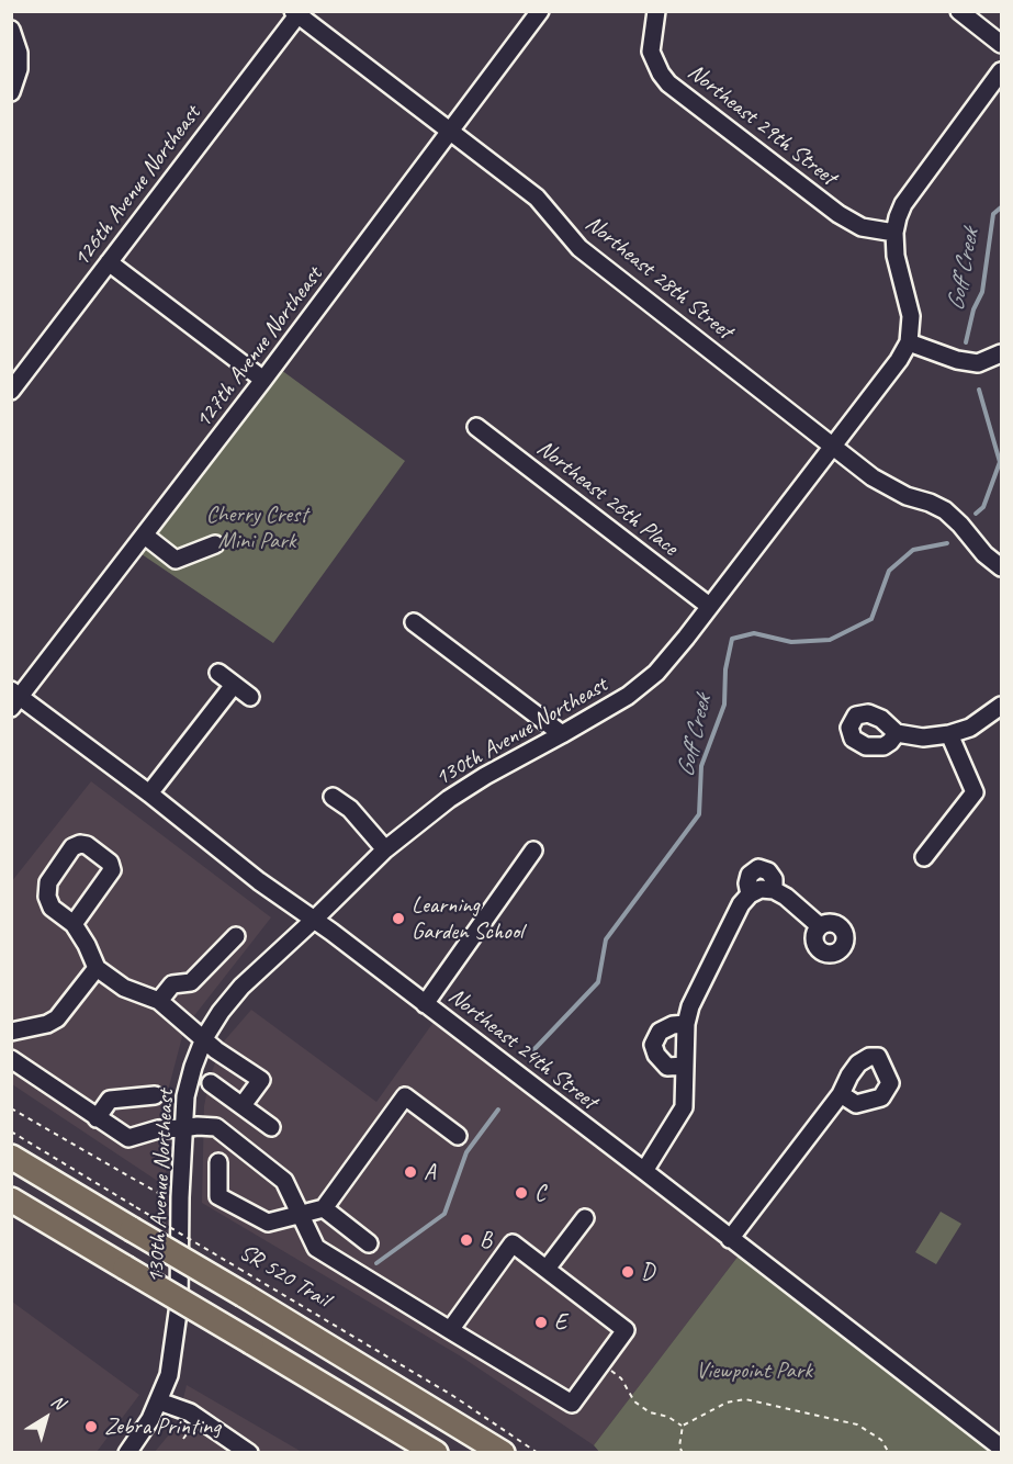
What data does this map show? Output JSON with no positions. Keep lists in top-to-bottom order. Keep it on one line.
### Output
{"streets":{"street":["Northeast 29th Street","126th Avenue Northeast","Northeast 28th Street","127th Avenue Northeast","Northeast 26th Place","130th Avenue Northeast","Northeast 24th Street"],"path":["SR 520 Trail"]},"crossings":[["126th Avenue Northeast","Northeast 28th Street"],["Northeast 28th Street","127th Avenue Northeast"],["Northeast 28th Street","130th Avenue Northeast"],["127th Avenue Northeast","Northeast 24th Street"],["Northeast 26th Place","130th Avenue Northeast"],["130th Avenue Northeast","Northeast 24th Street"]],"water":["Goff Creek"],"parks":["Cherry Crest Mini Park","Viewpoint Park"],"places":["Learning Garden School","A","C","B","D","E","Zebra Printing"],"north":"top right"}
